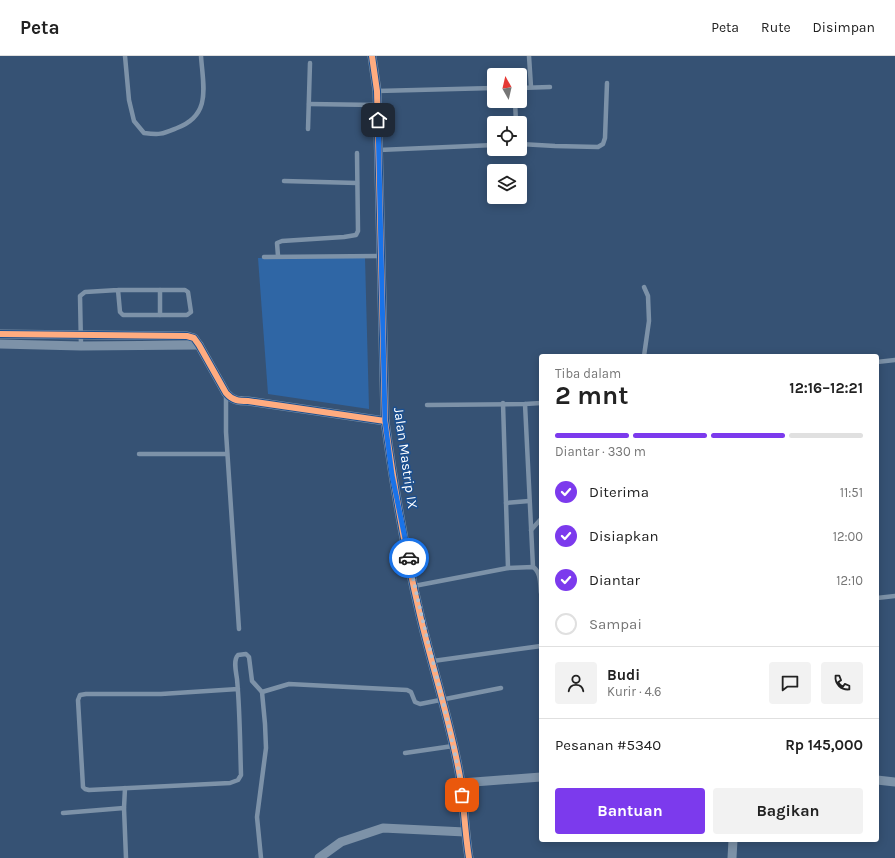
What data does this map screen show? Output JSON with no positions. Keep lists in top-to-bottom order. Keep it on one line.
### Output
{"streets":{"street":["Jalan Mastrip IX"]},"north":"top","page":{"header":"Peta","nav":["Peta","Rute","Disimpan"],"heading":["2 mnt","Tiba dalam","12:16–12:21"],"panel":["Budi","Kurir · 4.6","Pesanan #5340","Rp 145,000"],"bar":"Diantar · 330 m","list":[["Diterima","11:51"],["Disiapkan","12:00"],["Diantar","12:10"],"Sampai"],"buttons":["Bantuan","Bagikan"]}}
